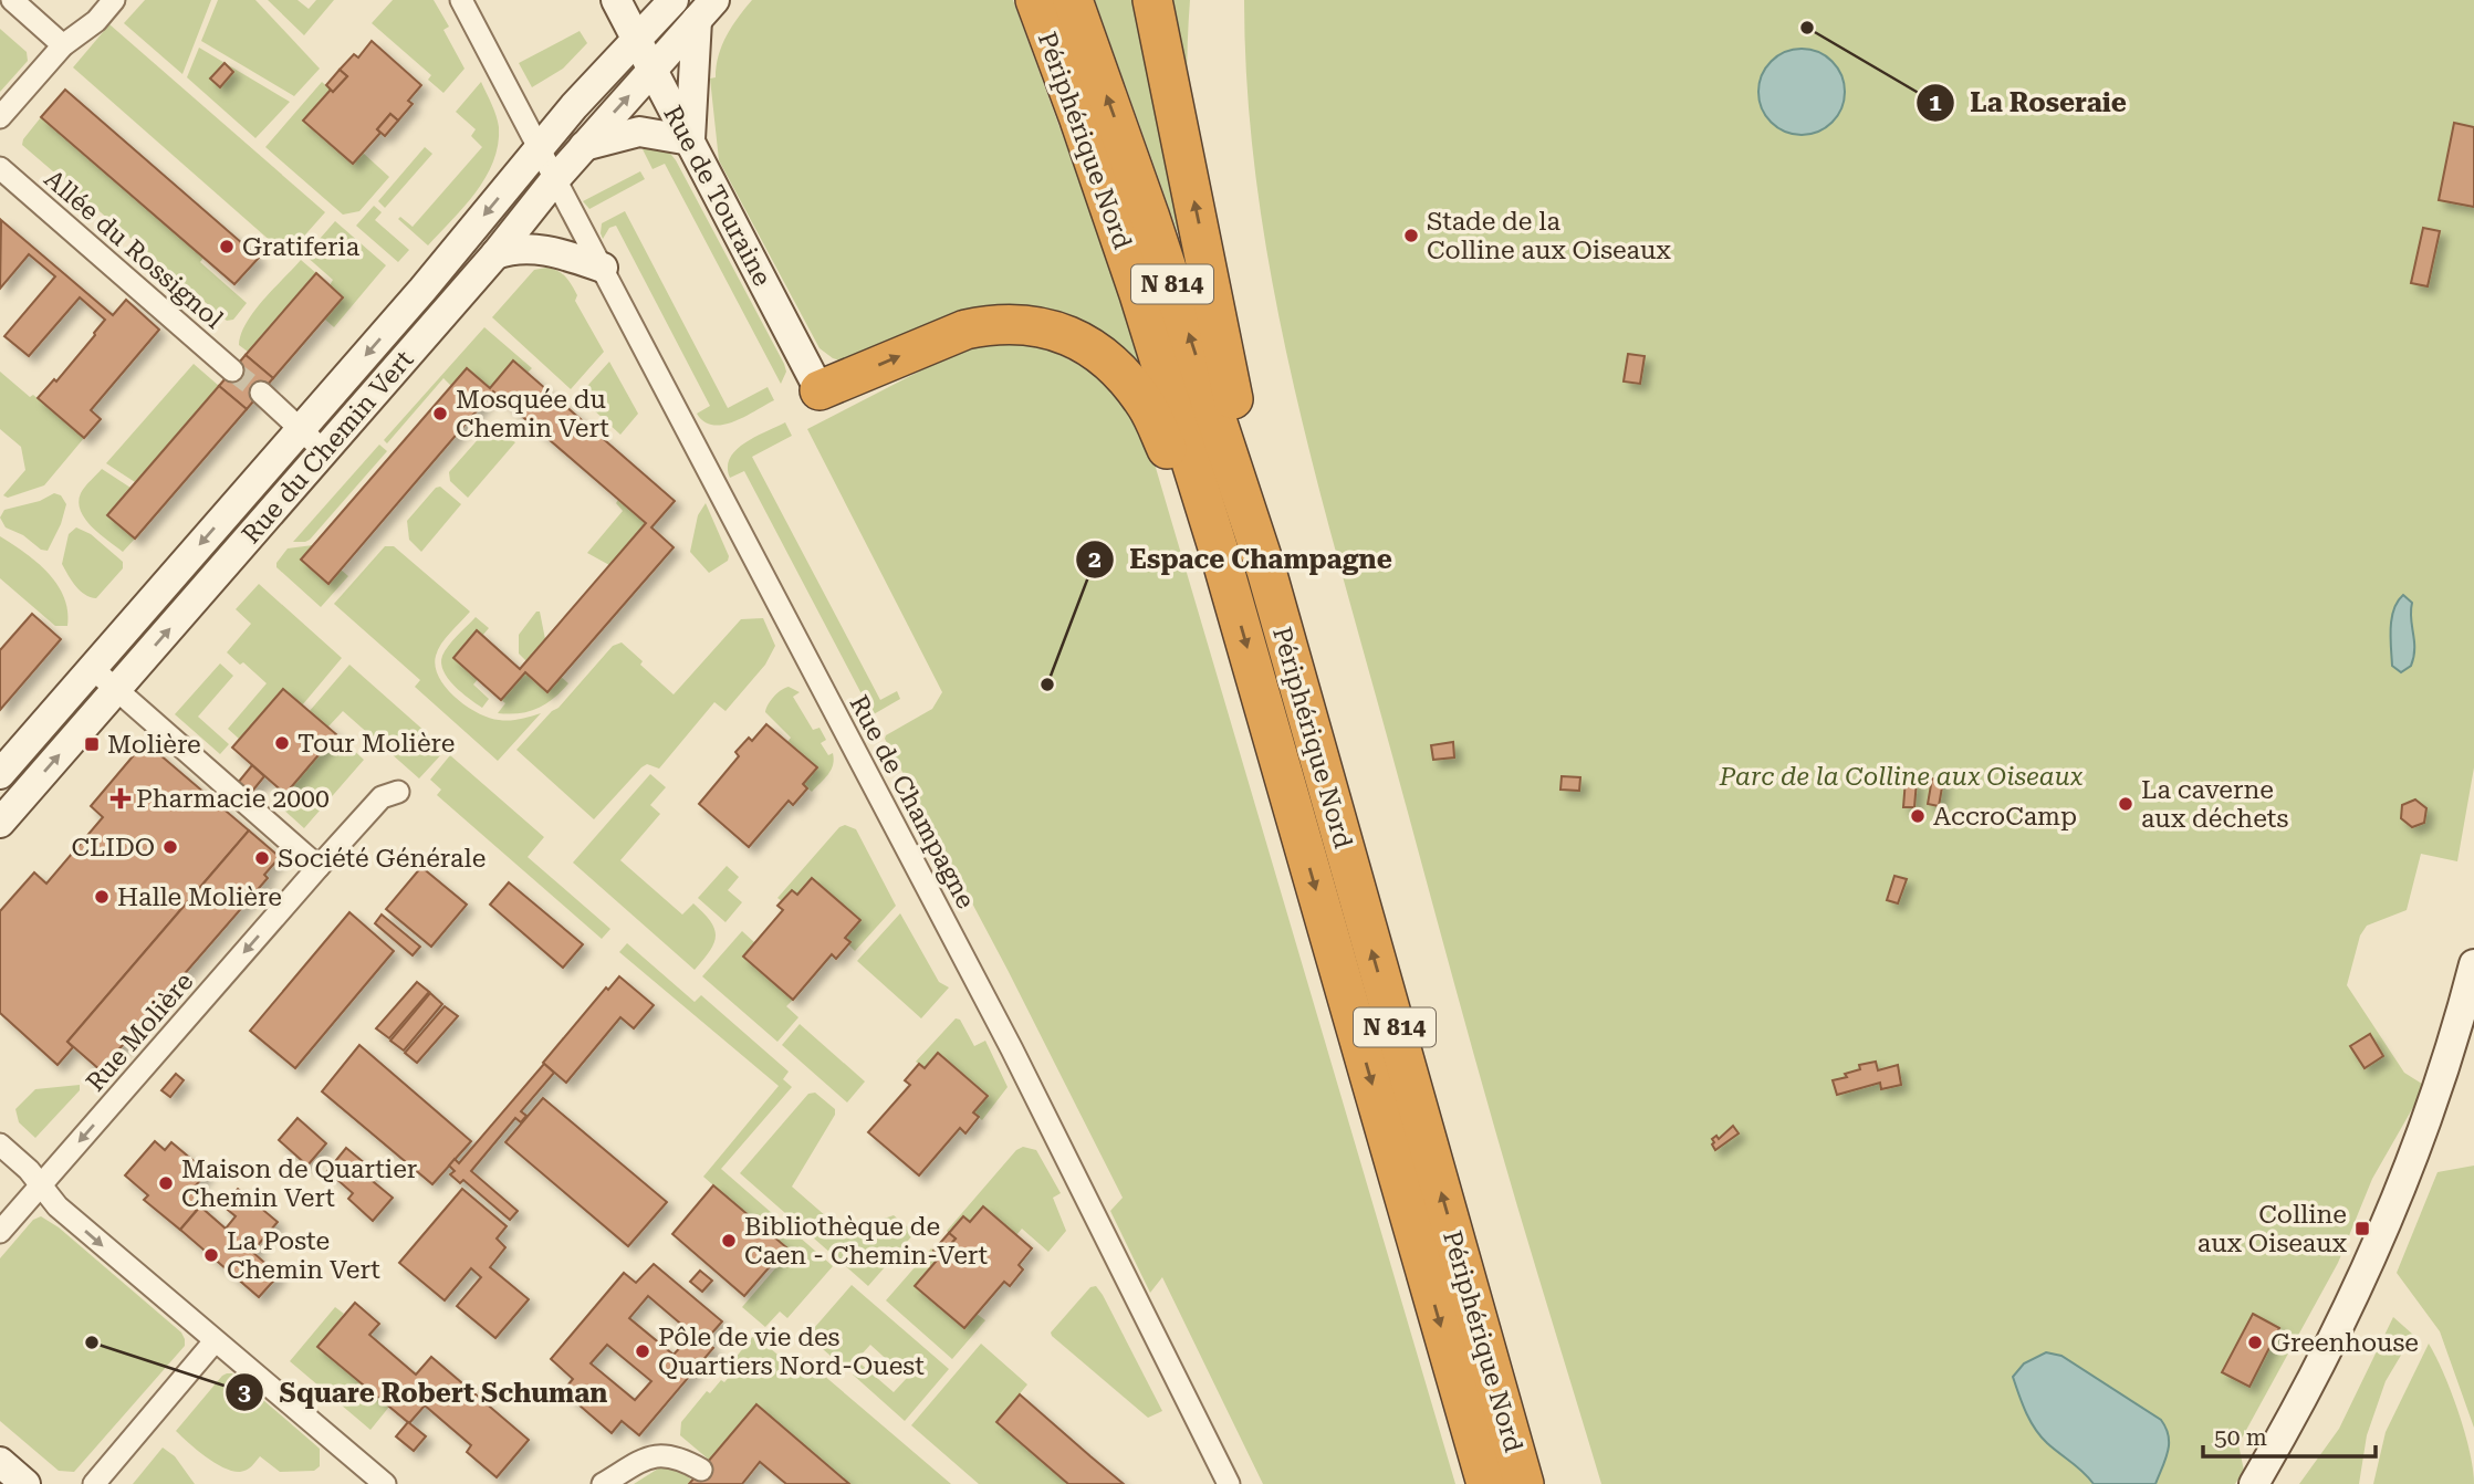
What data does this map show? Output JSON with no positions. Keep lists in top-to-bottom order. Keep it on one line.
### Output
{"streets":{"highway":["Périphérique Nord","N 814"],"street":["Rue de Touraine","Allée du Rossignol","Rue du Chemin Vert","Rue de Champagne","Rue Molière"]},"crossings":[["Rue de Touraine","Rue du Chemin Vert"],["Rue du Chemin Vert","Rue de Champagne"]],"one_way":["Rue Molière"],"parks":["Parc de la Colline aux Oiseaux"],"places":{"other":["La Roseraie","Stade de la Colline aux Oiseaux","Gratiferia","Mosquée du Chemin Vert","Espace Champagne","Tour Molière","La caverne aux déchets","AccroCamp","CLIDO","Société Générale","Halle Molière","Maison de Quartier Chemin Vert","Bibliothèque de Caen - Chemin-Vert","La Poste Chemin Vert","Square Robert Schuman","Greenhouse","Pôle de vie des Quartiers Nord-Ouest"],"transit":["Molière","Colline aux Oiseaux"],"health":["Pharmacie 2000"]},"scale_bar":"50 m"}
